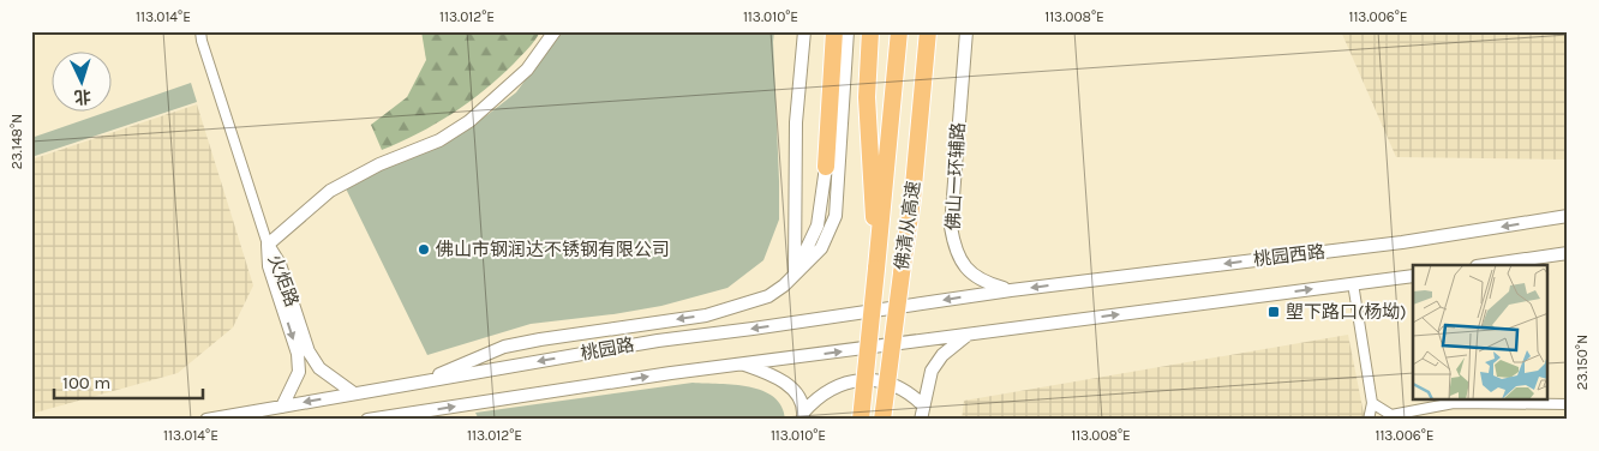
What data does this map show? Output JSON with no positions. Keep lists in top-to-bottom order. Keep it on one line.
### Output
{"streets":{"highway":["佛清从高速"],"main road":["佛山一环辅路","桃园西路","火炬路","桃园路"]},"crossings":[["佛山一环辅路","桃园西路"],["佛山一环辅路","桃园路"],["桃园西路","桃园路"],["火炬路","桃园路"]],"one_way":["火炬路"],"places":{"other":["佛山市钢润达不锈钢有限公司"],"transit":["塱下路口(杨坳)"]},"scale_bar":"100 m","north":"bottom","coordinates":["113.014°E","113.012°E","113.010°E","113.008°E","113.006°E","23.148°N","23.150°N"]}
